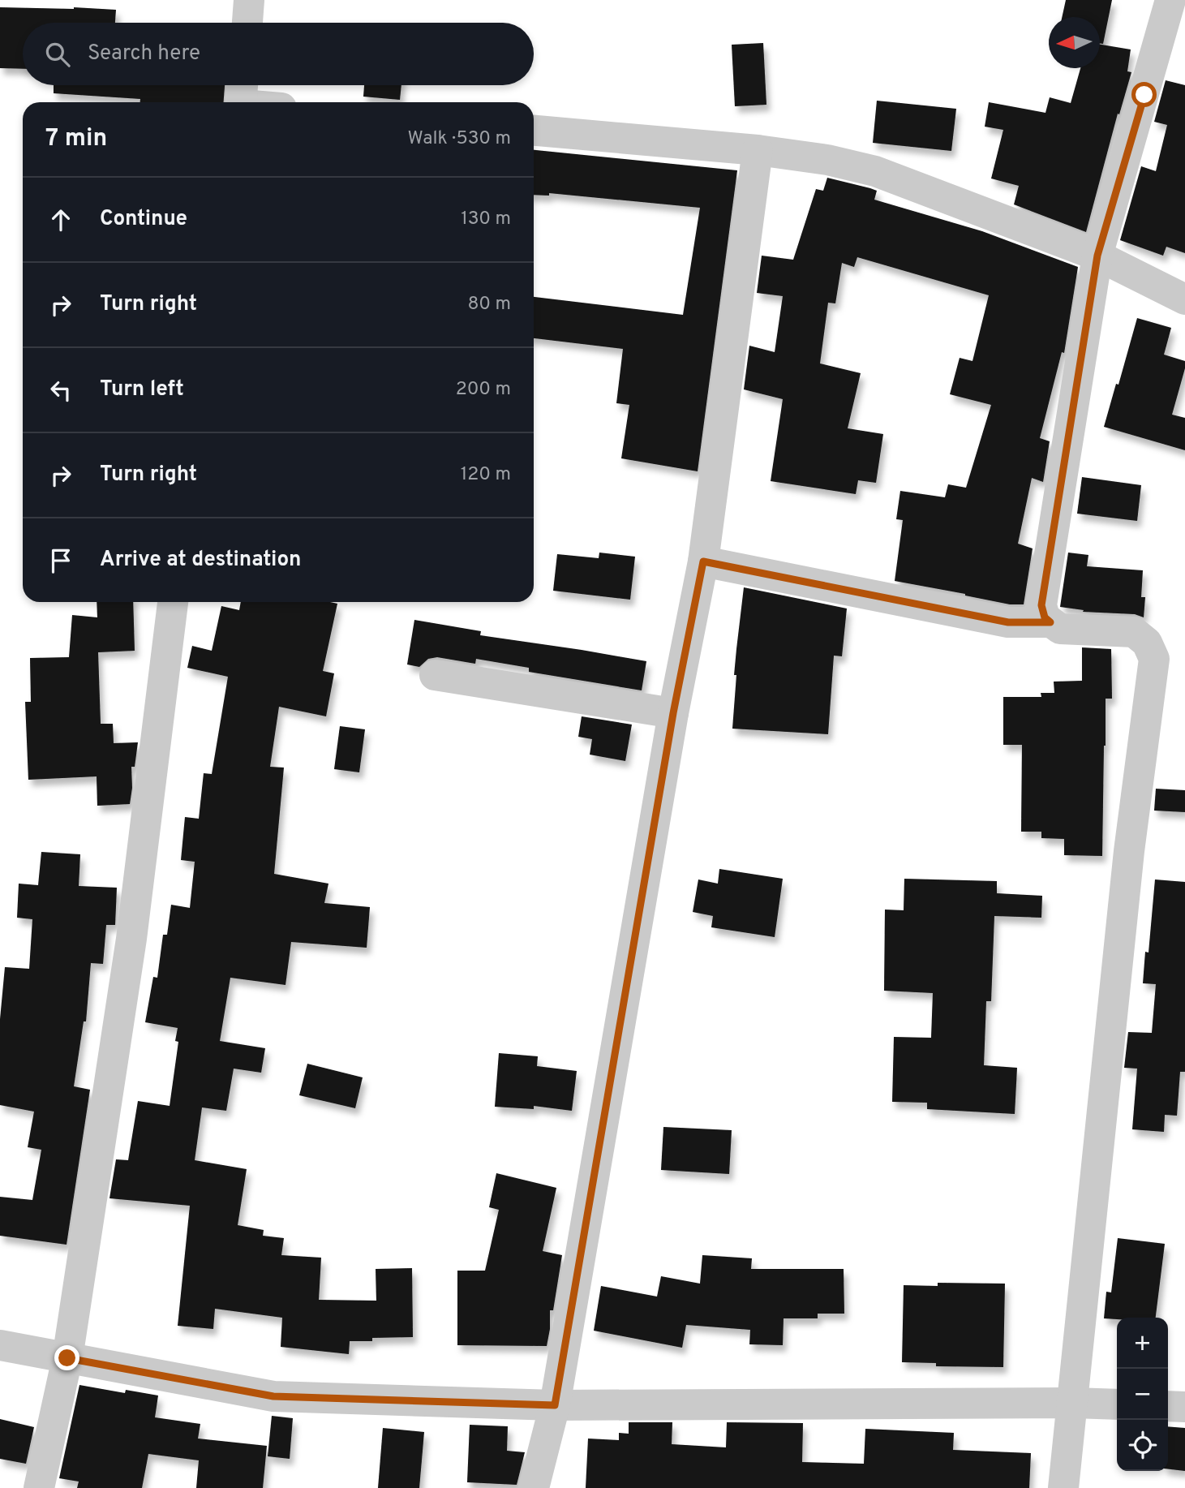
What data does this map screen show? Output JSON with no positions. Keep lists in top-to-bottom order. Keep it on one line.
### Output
{"north":"left","page":{"search":"Search here","heading":["7 min","Walk · 530 m"],"list":[["Continue","130 m"],["Turn right","80 m"],["Turn left","200 m"],["Turn right","120 m"],"Arrive at destination"],"map_buttons":["+","−"]}}
